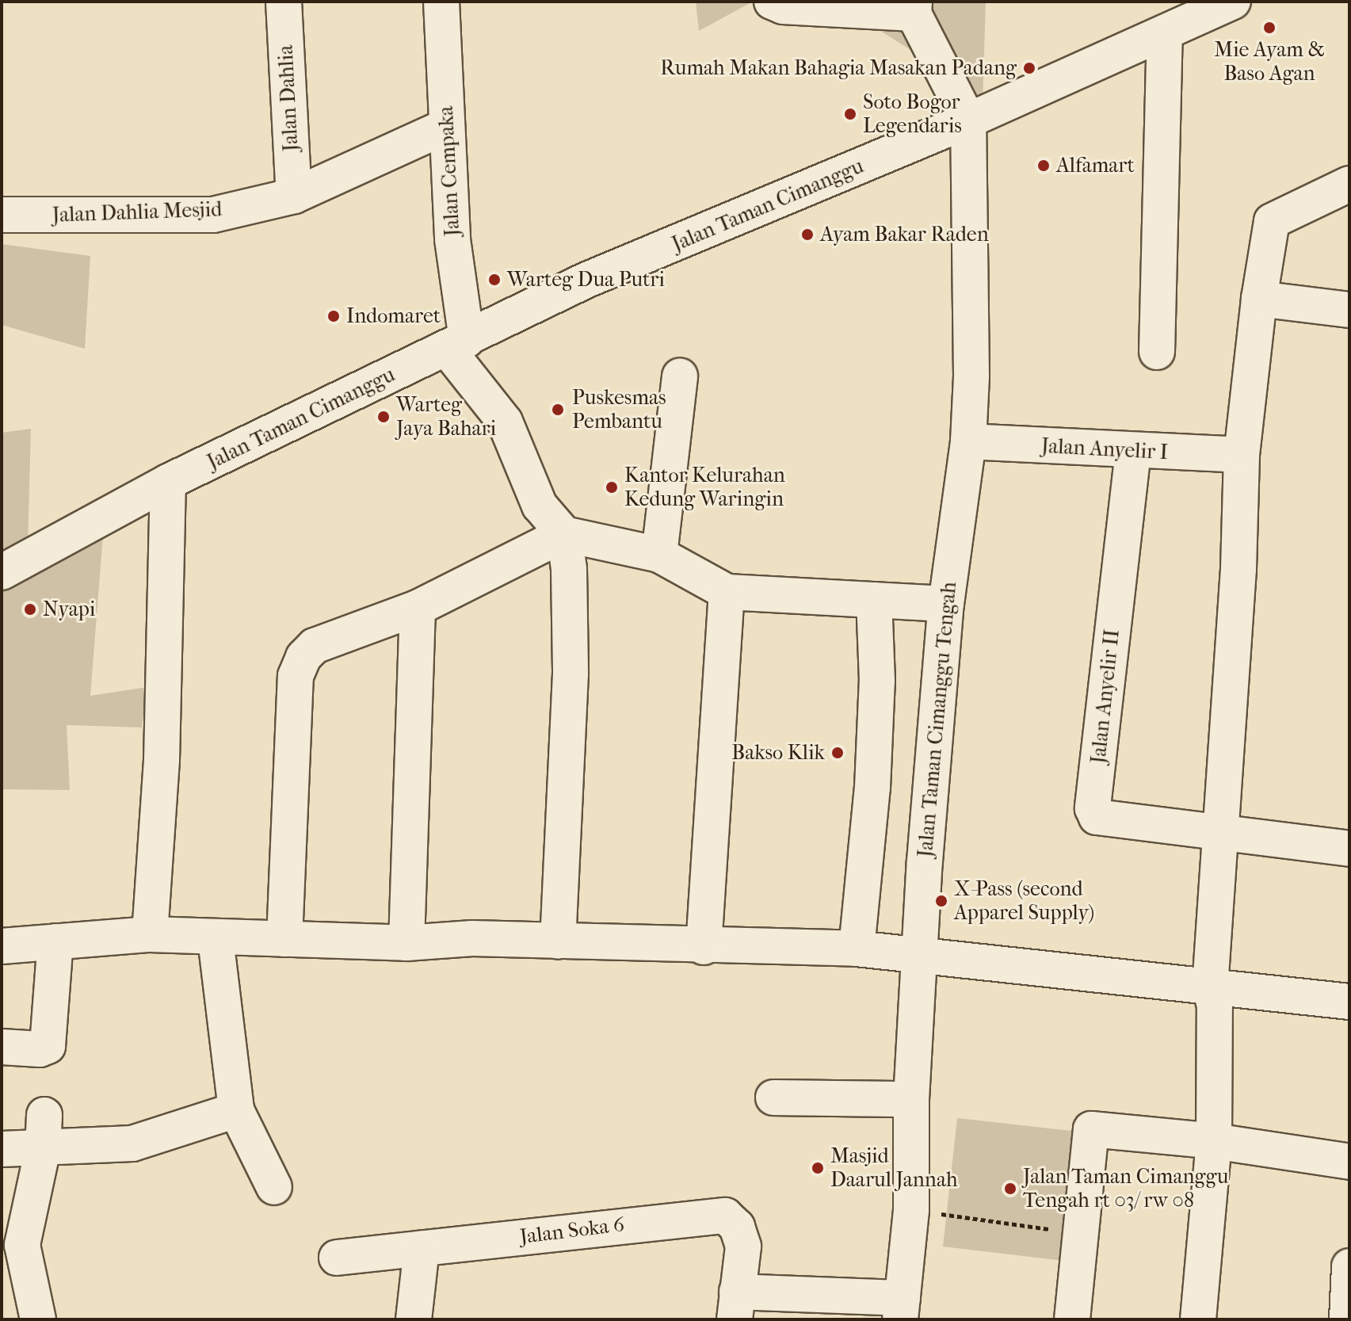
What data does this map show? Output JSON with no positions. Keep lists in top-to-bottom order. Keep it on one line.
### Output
{"streets":{"street":["Jalan Dahlia","Jalan Cempaka","Jalan Taman Cimanggu","Jalan Dahlia Mesjid","Jalan Anyelir I","Jalan Anyelir II","Jalan Taman Cimanggu Tengah","Jalan Soka 6"]},"crossings":[["Jalan Dahlia","Jalan Dahlia Mesjid"],["Jalan Cempaka","Jalan Taman Cimanggu"],["Jalan Cempaka","Jalan Dahlia Mesjid"],["Jalan Taman Cimanggu","Jalan Taman Cimanggu Tengah"],["Jalan Anyelir I","Jalan Anyelir II"],["Jalan Anyelir I","Jalan Taman Cimanggu Tengah"]],"places":["Mie Ayam & Baso Agan","Rumah Makan Bahagia Masakan Padang","Soto Bogor Legendaris","Alfamart","Ayam Bakar Raden","Warteg Dua Putri","Indomaret","Puskesmas Pembantu","Warteg Jaya Bahari","Kantor Kelurahan Kedung Waringin","Nyapi","Bakso Klik","X-Pass (second Apparel Supply)","Masjid Daarul Jannah","Jalan Taman Cimanggu Tengah rt 03/ rw 08"]}
